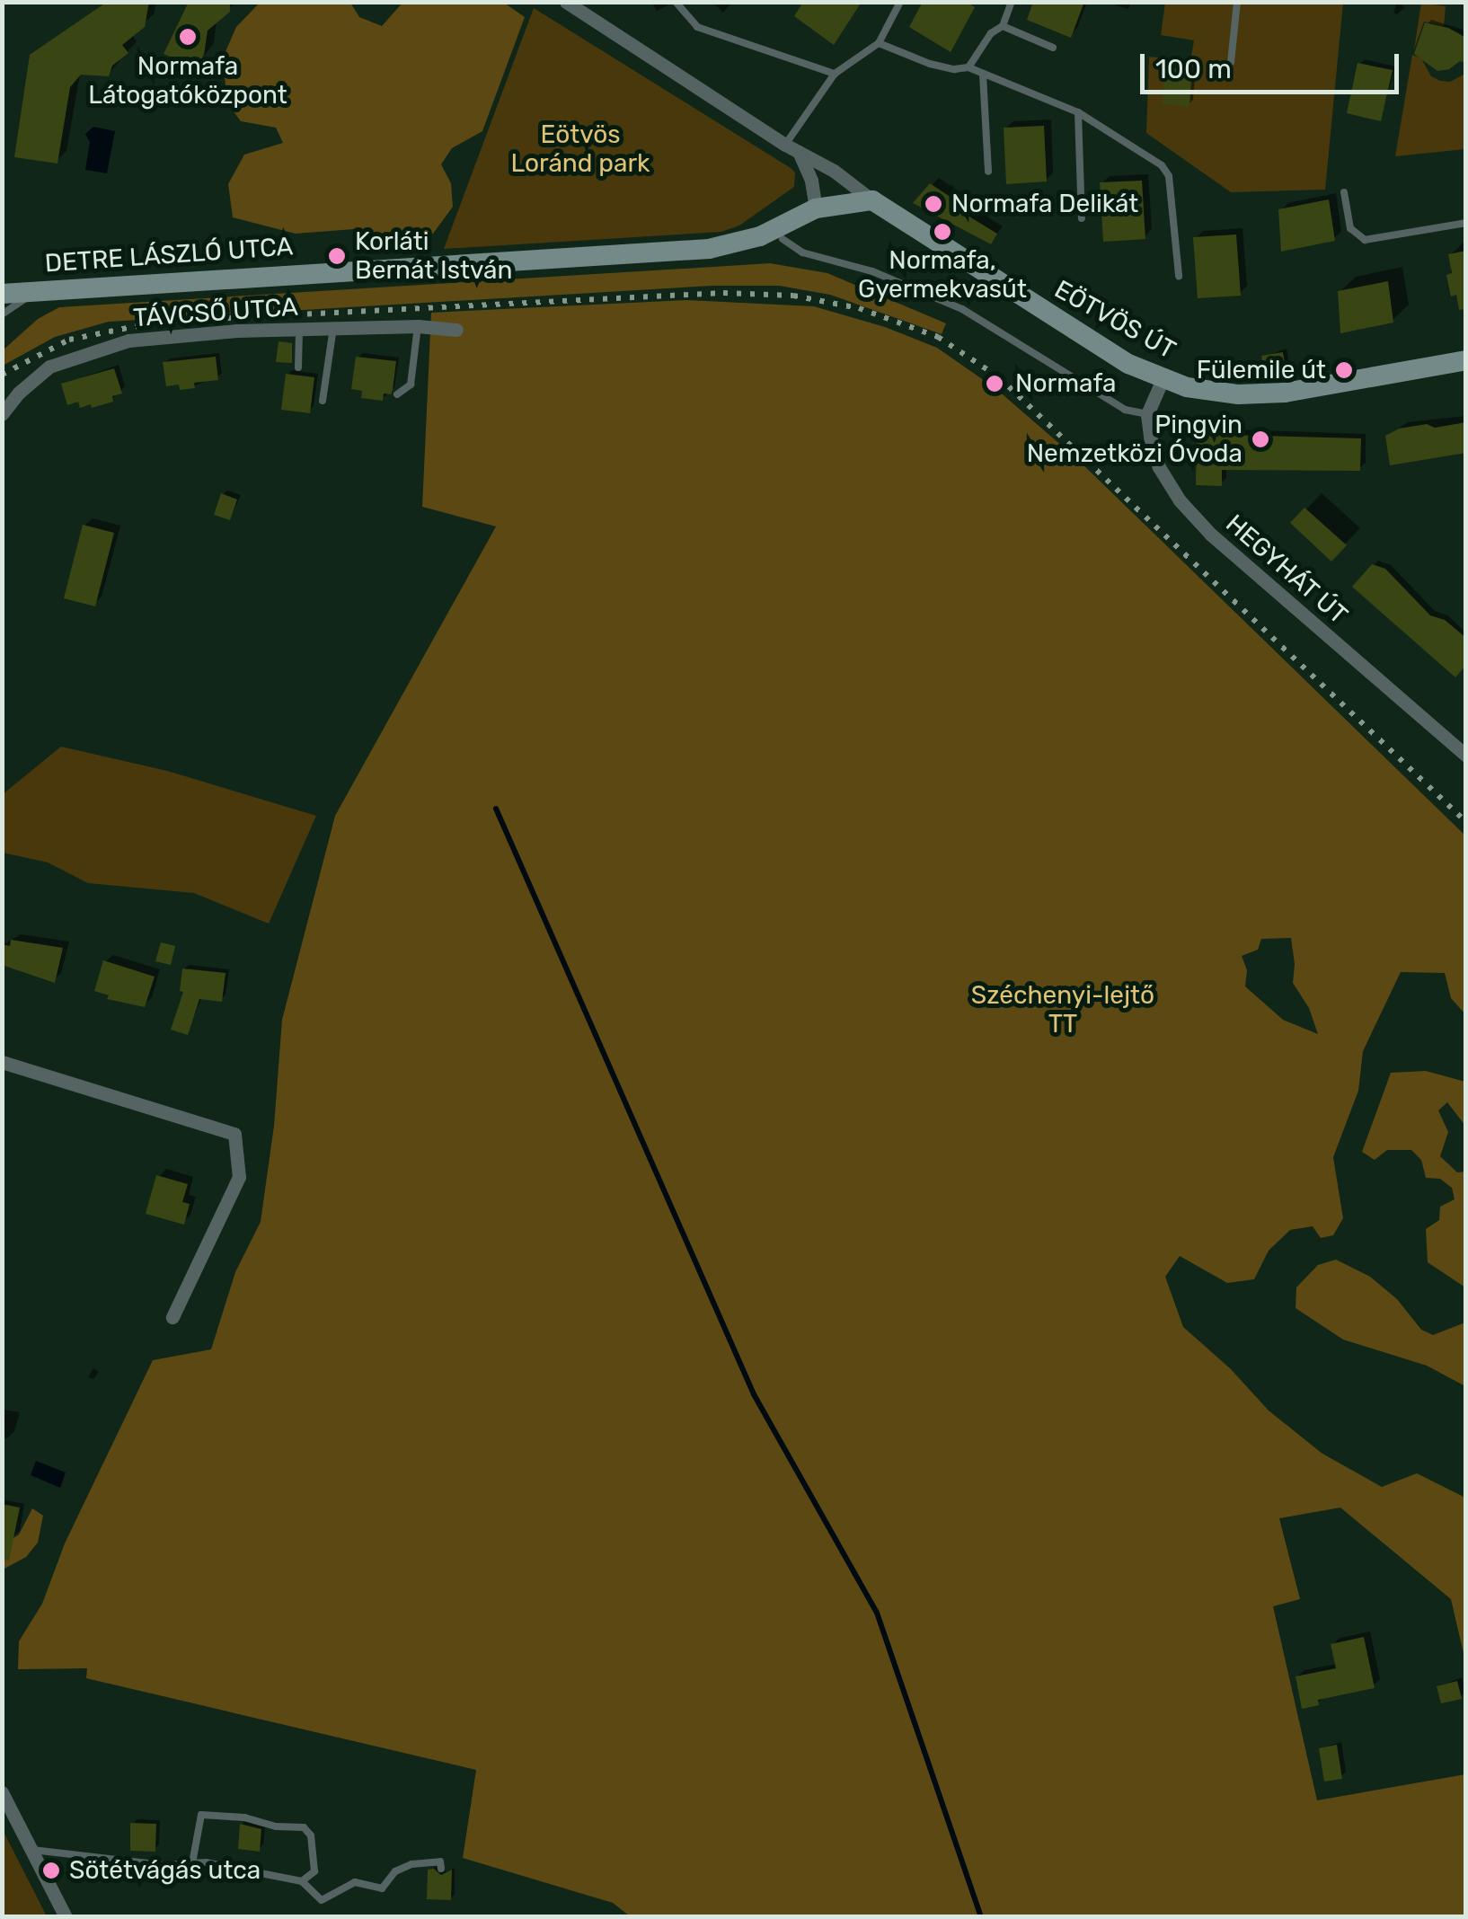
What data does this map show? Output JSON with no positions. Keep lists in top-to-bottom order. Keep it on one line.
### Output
{"streets":{"street":["DETRE LÁSZLÓ UTCA","TÁVCSŐ UTCA","EÖTVÖS ÚT","HEGYHÁT ÚT"]},"parks":["Eötvös Loránd park","Széchenyi-lejtő TT"],"places":["Normafa Látogatóközpont","Normafa Delikát","Normafa, Gyermekvasút","Korláti Bernát István","Fülemile út","Normafa","Pingvin Nemzetközi Óvoda","Sötétvágás utca"],"scale_bar":"100 m"}
